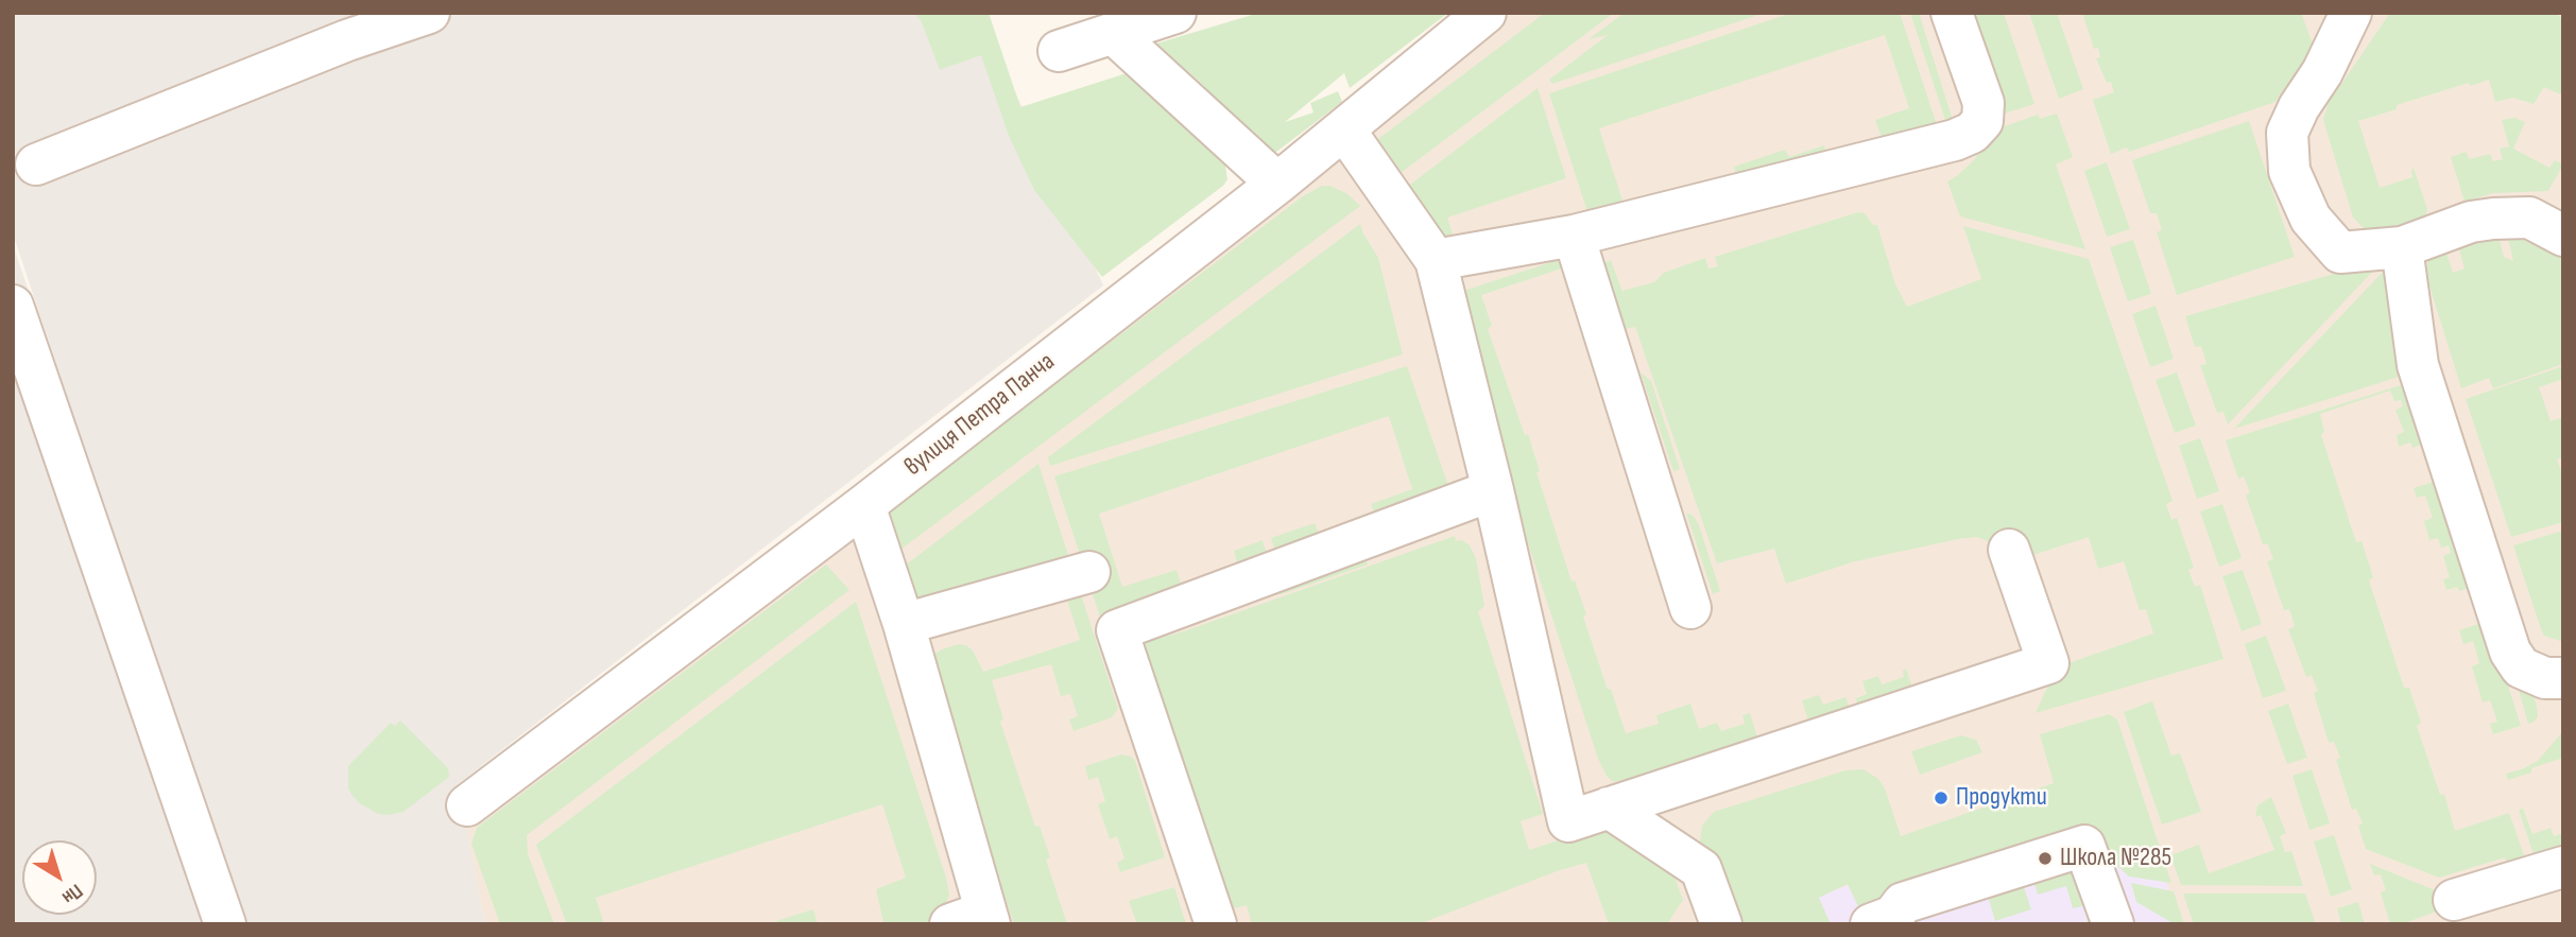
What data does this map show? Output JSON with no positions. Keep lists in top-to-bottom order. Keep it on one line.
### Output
{"streets":{"street":["вулиця Петра Панча"]},"places":["Продукти","Школа №285"],"north":"bottom right"}
